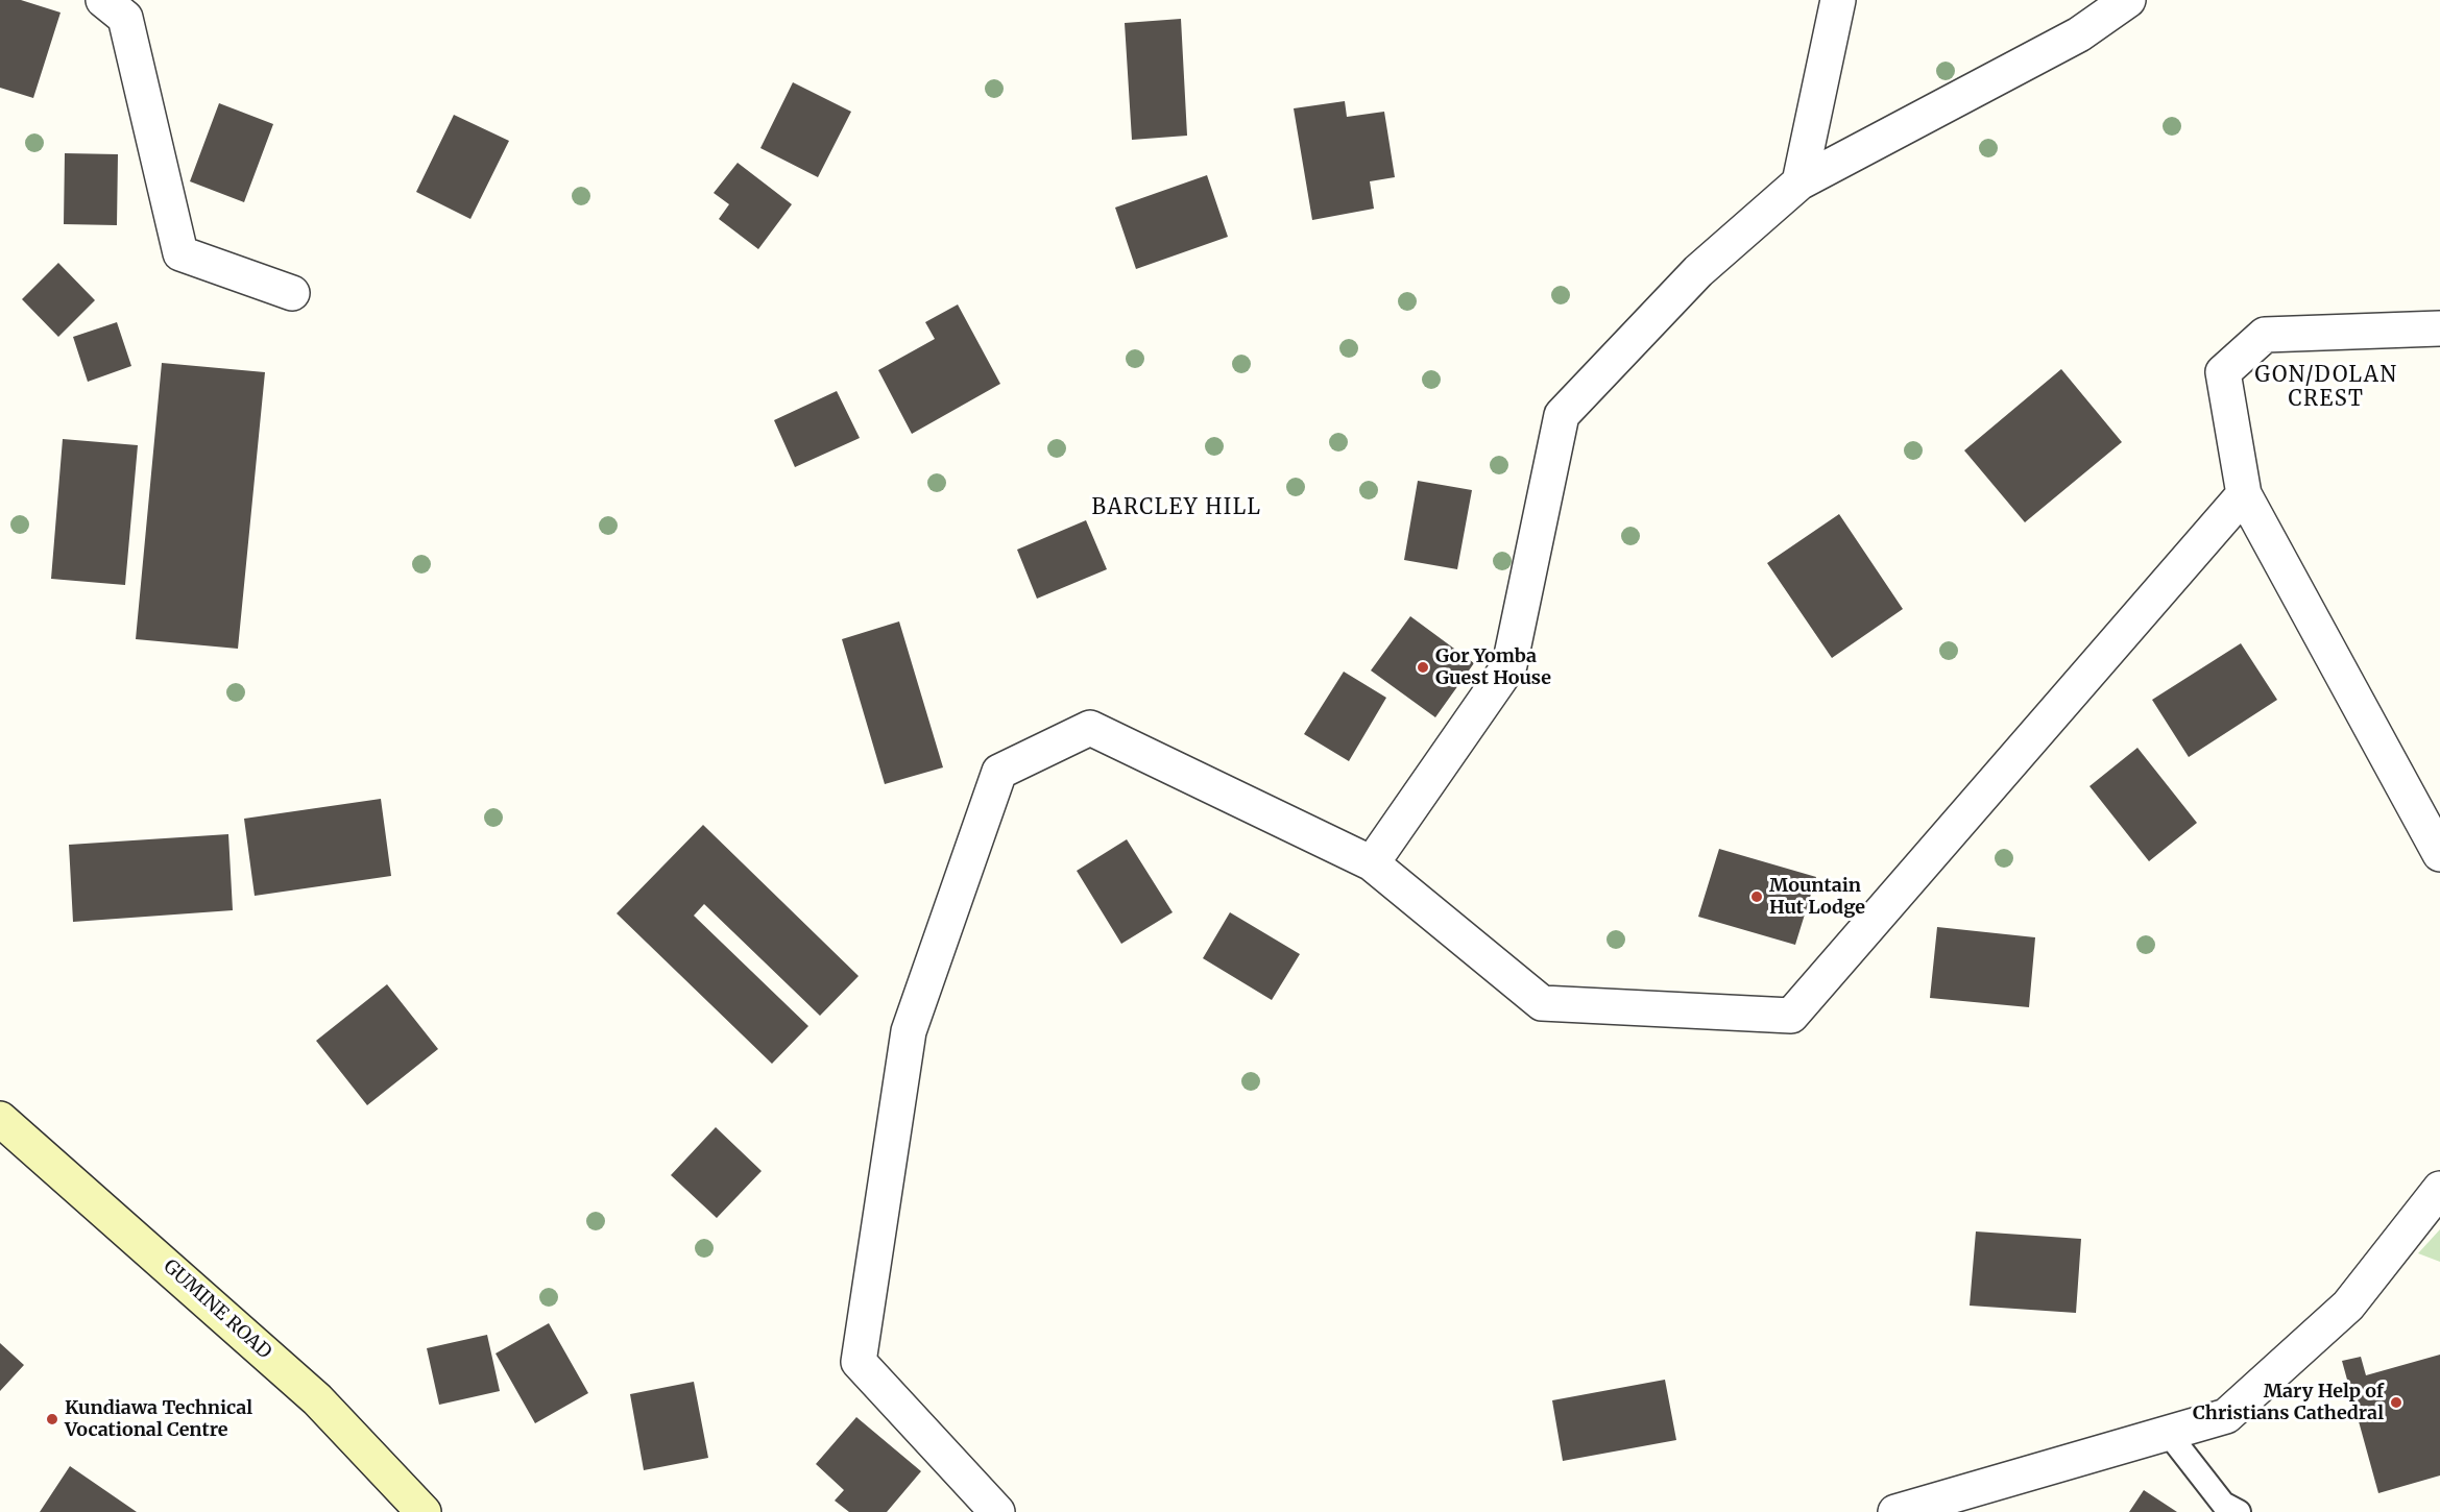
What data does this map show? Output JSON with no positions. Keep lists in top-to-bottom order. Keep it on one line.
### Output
{"streets":{"main road":["GUMINE ROAD"]},"districts":["GON/DOLAN CREST","BARCLEY HILL"],"places":["Gor Yomba Guest House","Mountain Hut Lodge","Mary Help of Christians Cathedral","Kundiawa Technical Vocational Centre"]}
